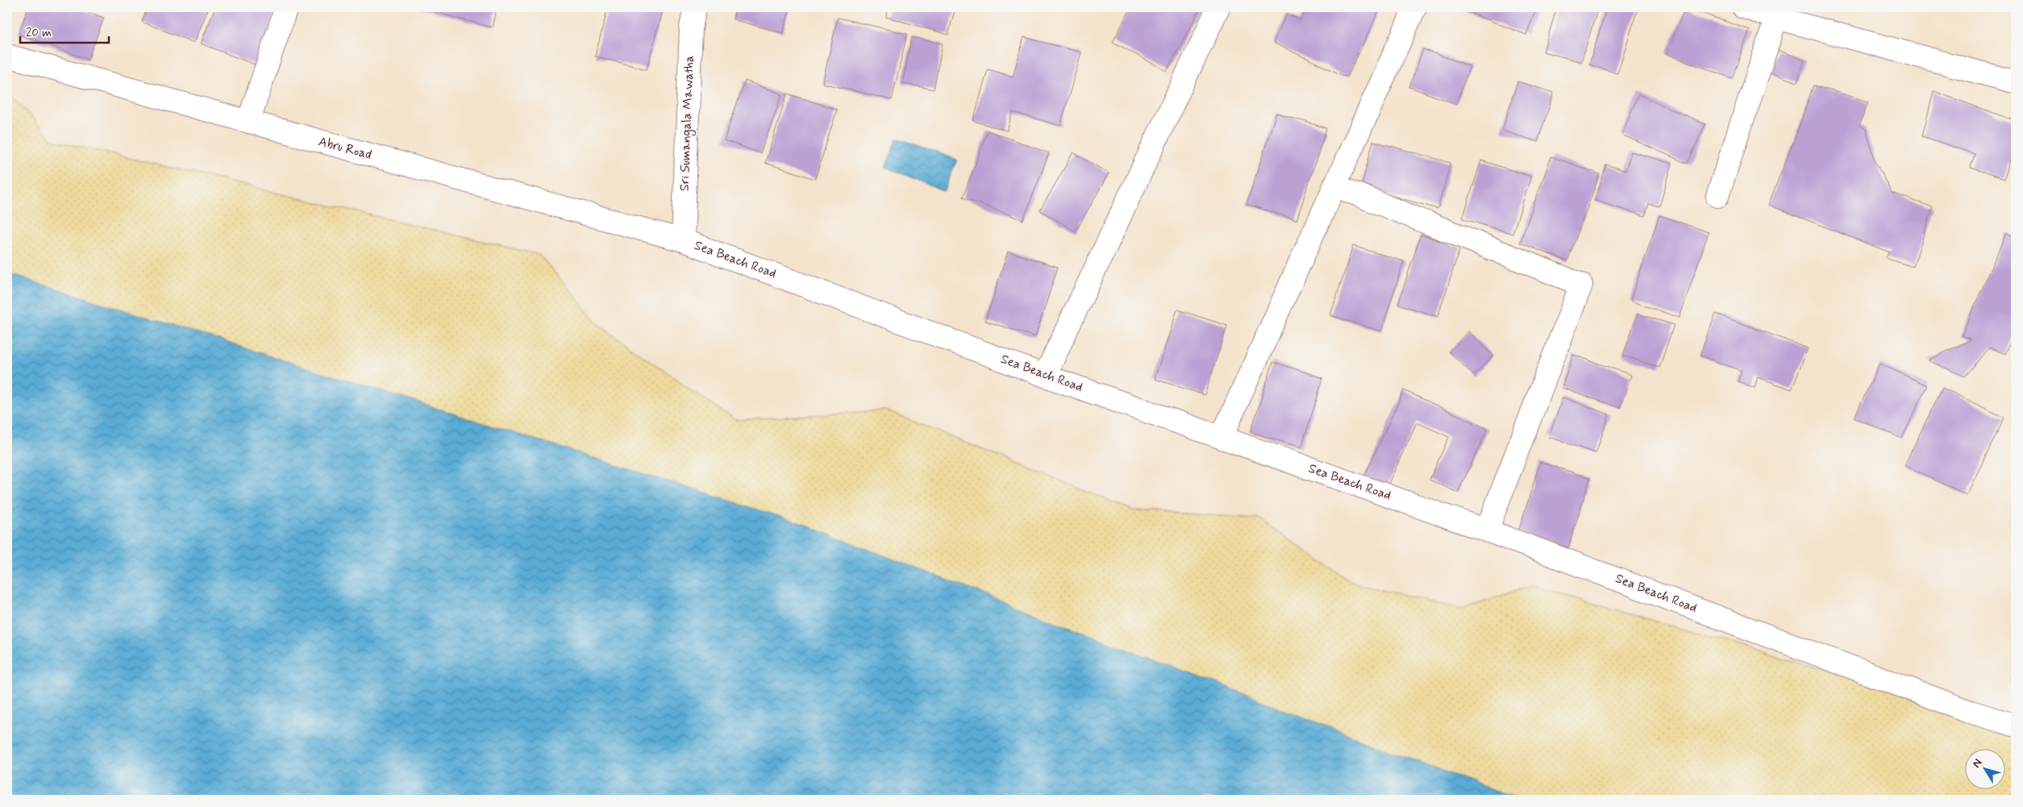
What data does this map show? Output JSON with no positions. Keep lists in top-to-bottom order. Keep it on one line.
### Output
{"streets":{"street":["Sri Sumangala Mawatha","Abru Road","Sea Beach Road"]},"crossings":[["Sri Sumangala Mawatha","Abru Road"],["Sri Sumangala Mawatha","Sea Beach Road"],["Abru Road","Sea Beach Road"]],"scale_bar":"20 m","north":"top left"}
